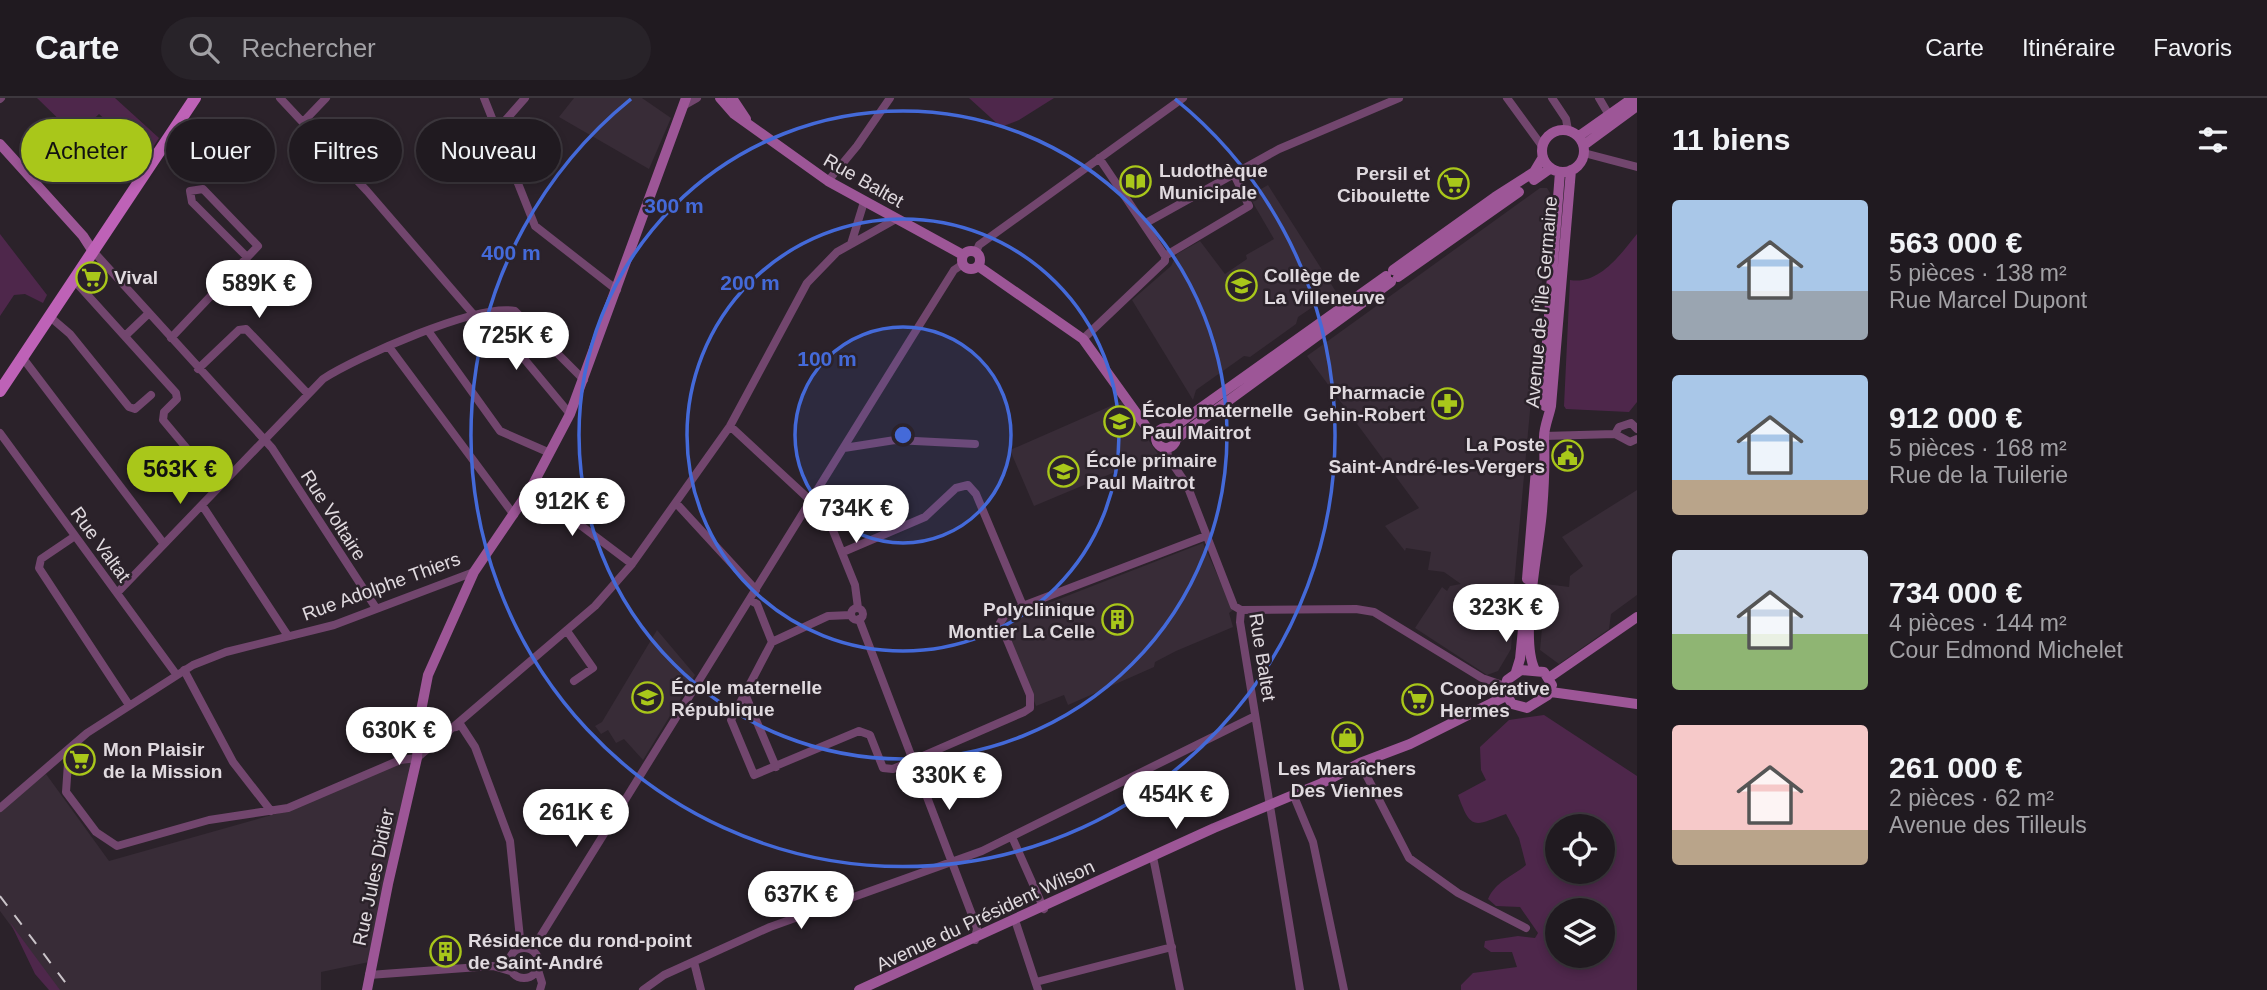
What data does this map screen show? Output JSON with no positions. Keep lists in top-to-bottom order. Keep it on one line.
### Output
{"streets":{"street":["Rue Baltet","Avenue de l'Île Germaine","Rue Voltaire","Rue Valtat","Rue Adolphe Thiers","Rue Jules Didier","Avenue du Président Wilson"]},"crossings":[["Rue Baltet","Avenue du Président Wilson"],["Avenue de l'Île Germaine","Avenue du Président Wilson"],["Rue Voltaire","Rue Adolphe Thiers"],["Rue Valtat","Rue Adolphe Thiers"],["Rue Adolphe Thiers","Rue Jules Didier"]],"places":{"library":["Ludothèque Municipale"],"supermarket":["Persil et Ciboulette","Vival","Coopérative Hermes","Mon Plaisir de la Mission"],"school or university":["Collège de La Villeneuve","École maternelle Paul Maitrot","École primaire Paul Maitrot","École maternelle République"],"pharmacy":["Pharmacie Gehin-Robert"],"public building":["La Poste Saint-André-les-Vergers"],"building":["Polyclinique Montier La Celle","Résidence du rond-point de Saint-André"],"shop":["Les Maraîchers Des Viennes"]},"page":{"header":"Carte","search":"Rechercher","nav":["Carte","Itinéraire","Favoris"],"heading":"11 biens","chip":["Acheter","Louer","Filtres","Nouveau"],"list":[{"name":"563 000 €","note":"5 pièces · 138 m² · Rue Marcel Dupont"},{"name":"912 000 €","note":"5 pièces · 168 m² · Rue de la Tuilerie"},{"name":"734 000 €","note":"4 pièces · 144 m² · Cour Edmond Michelet"},{"name":"261 000 €","note":"2 pièces · 62 m² · Avenue des Tilleuls"}],"price":["589K €","725K €","563K €","912K €","734K €","323K €","630K €","330K €","454K €","261K €","637K €"]},"rings":["300 m","400 m","200 m","100 m"]}
